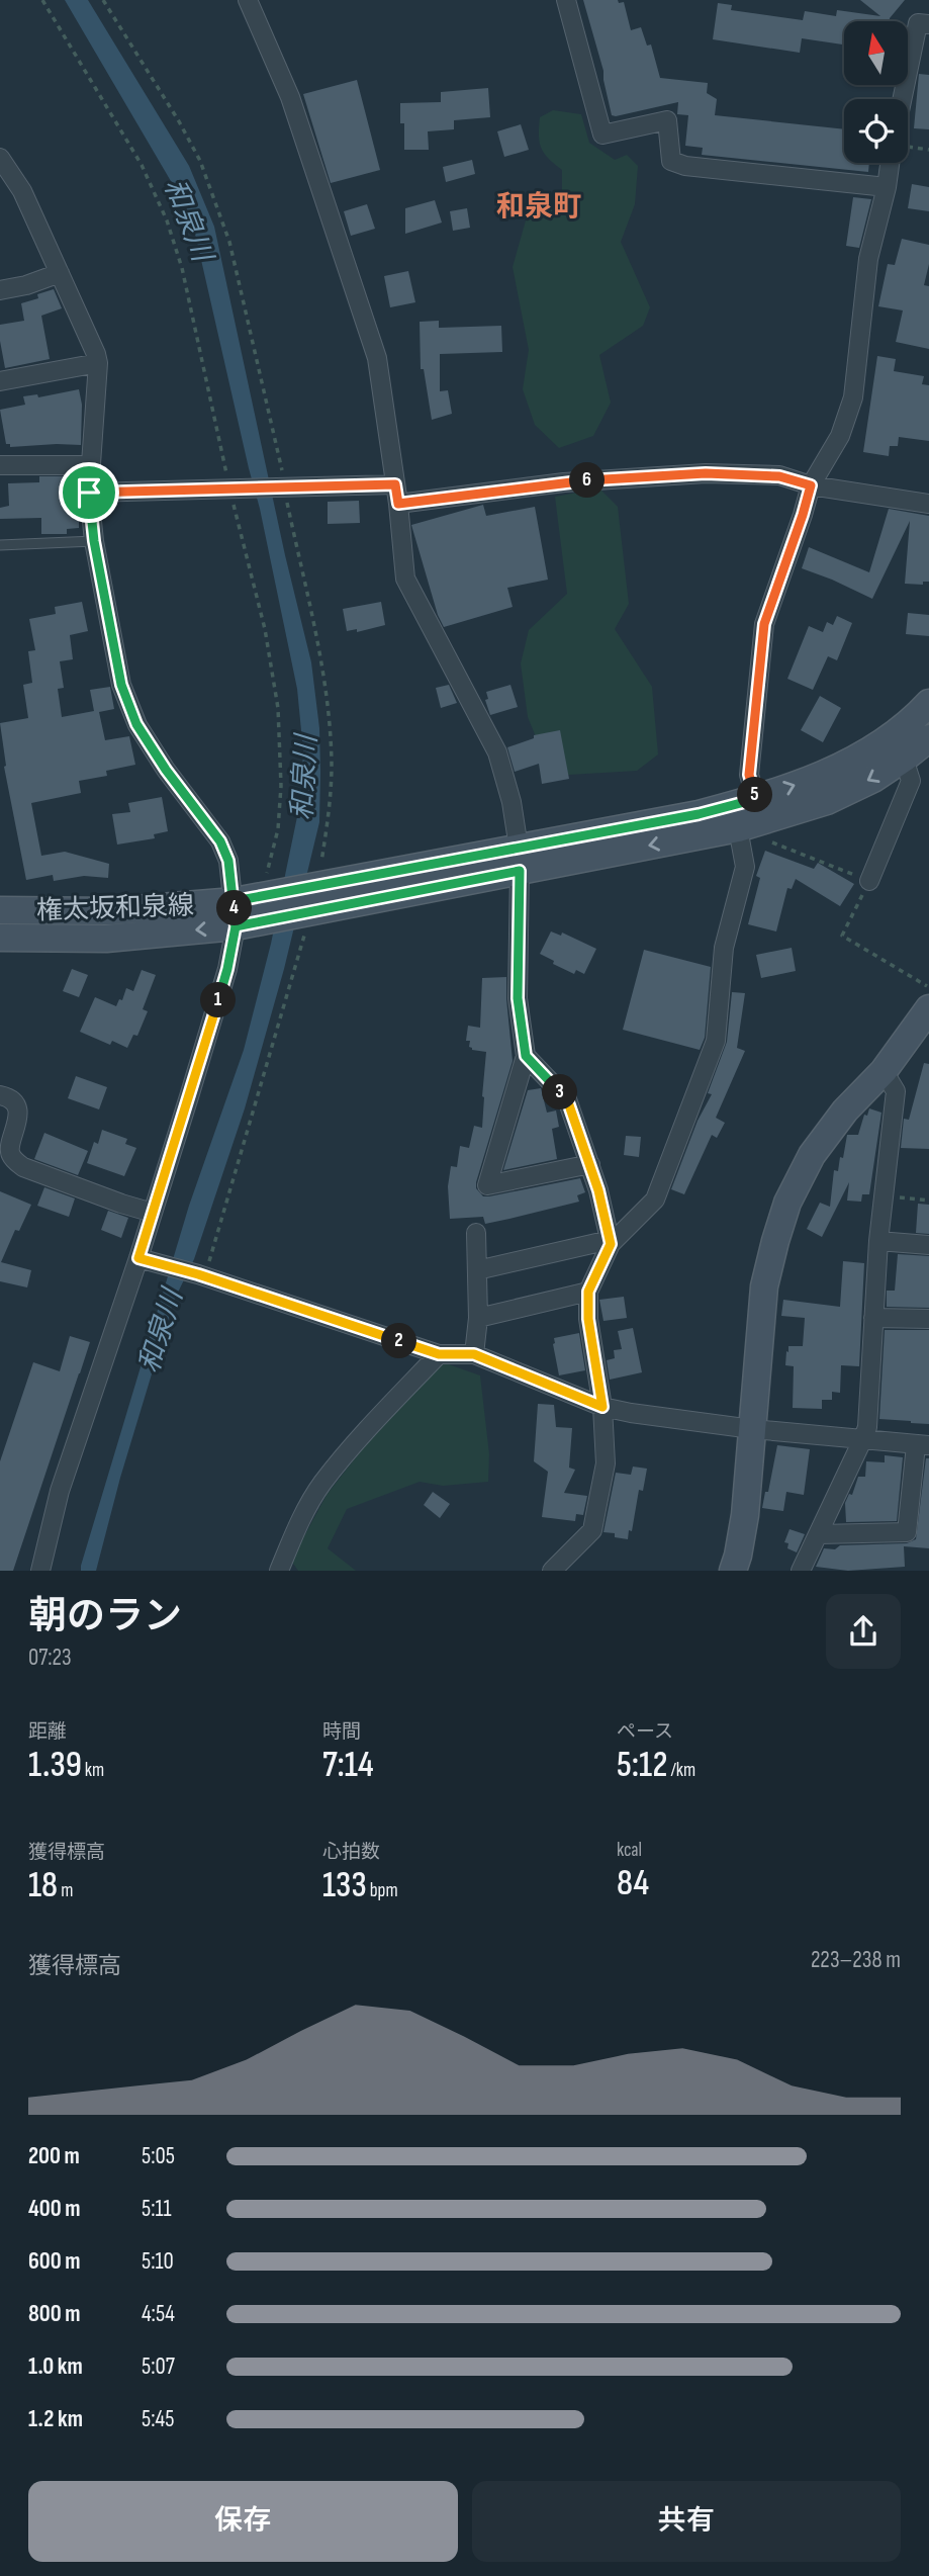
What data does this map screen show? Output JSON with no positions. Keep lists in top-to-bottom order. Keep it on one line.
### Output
{"streets":{"street":["権太坂和泉線"]},"districts":["和泉町"],"water":["和泉川"],"north":"top","page":{"pins":["6","5","4","1","3","2"],"heading":["朝のラン","07:23"],"stats":[["距離","1.39 km"],["時間","7:14"],["ペース","5:12 /km"],["獲得標高","18 m"],["心拍数","133 bpm"],["kcal","84"]],"chart":["獲得標高","223–238 m"],"list":[{"name":"200 m","note":"5:05"},{"name":"400 m","note":"5:11"},{"name":"600 m","note":"5:10"},{"name":"800 m","note":"4:54"},{"name":"1.0 km","note":"5:07"},{"name":"1.2 km","note":"5:45"}],"buttons":["保存","共有"]}}
